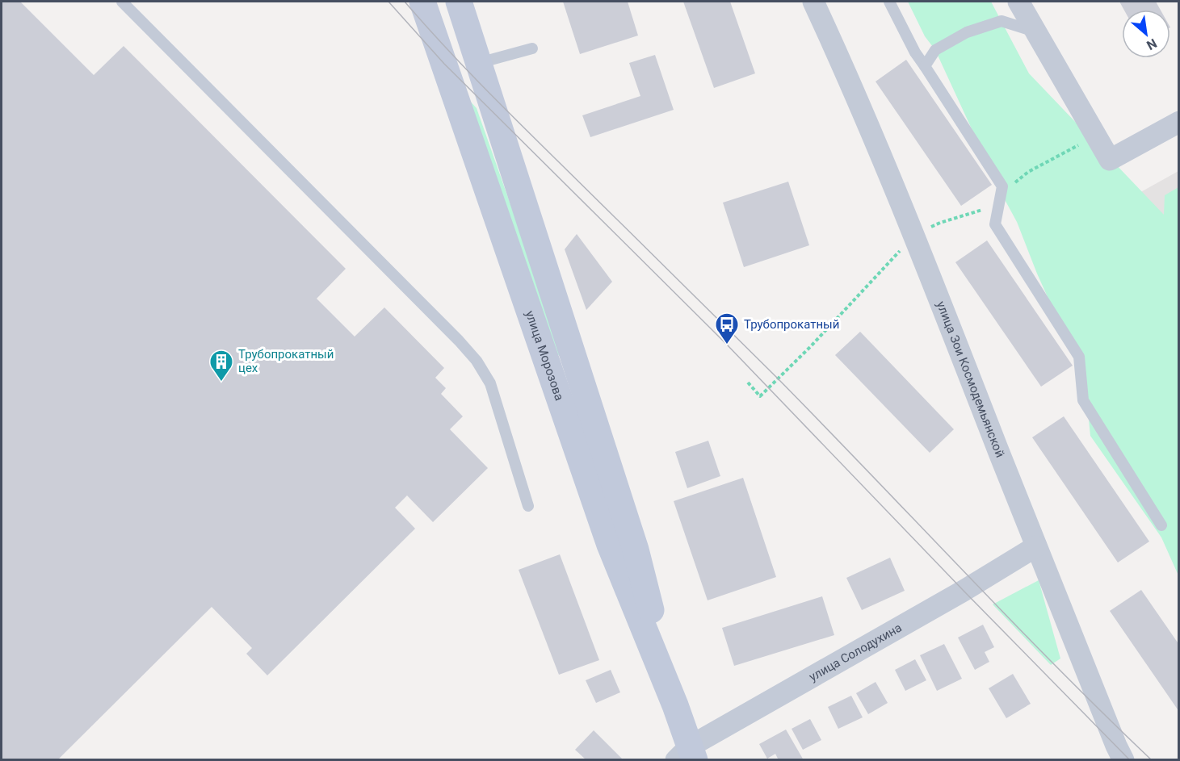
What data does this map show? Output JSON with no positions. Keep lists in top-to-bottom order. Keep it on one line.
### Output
{"streets":{"main road":["улица Морозова"],"street":["улица Зои Космодемьянской","улица Солодухина"]},"crossings":[["улица Морозова","улица Солодухина"],["улица Зои Космодемьянской","улица Солодухина"]],"places":{"bus stop":["Трубопрокатный"],"building":["Трубопрокатный цех"]},"north":"bottom right"}
